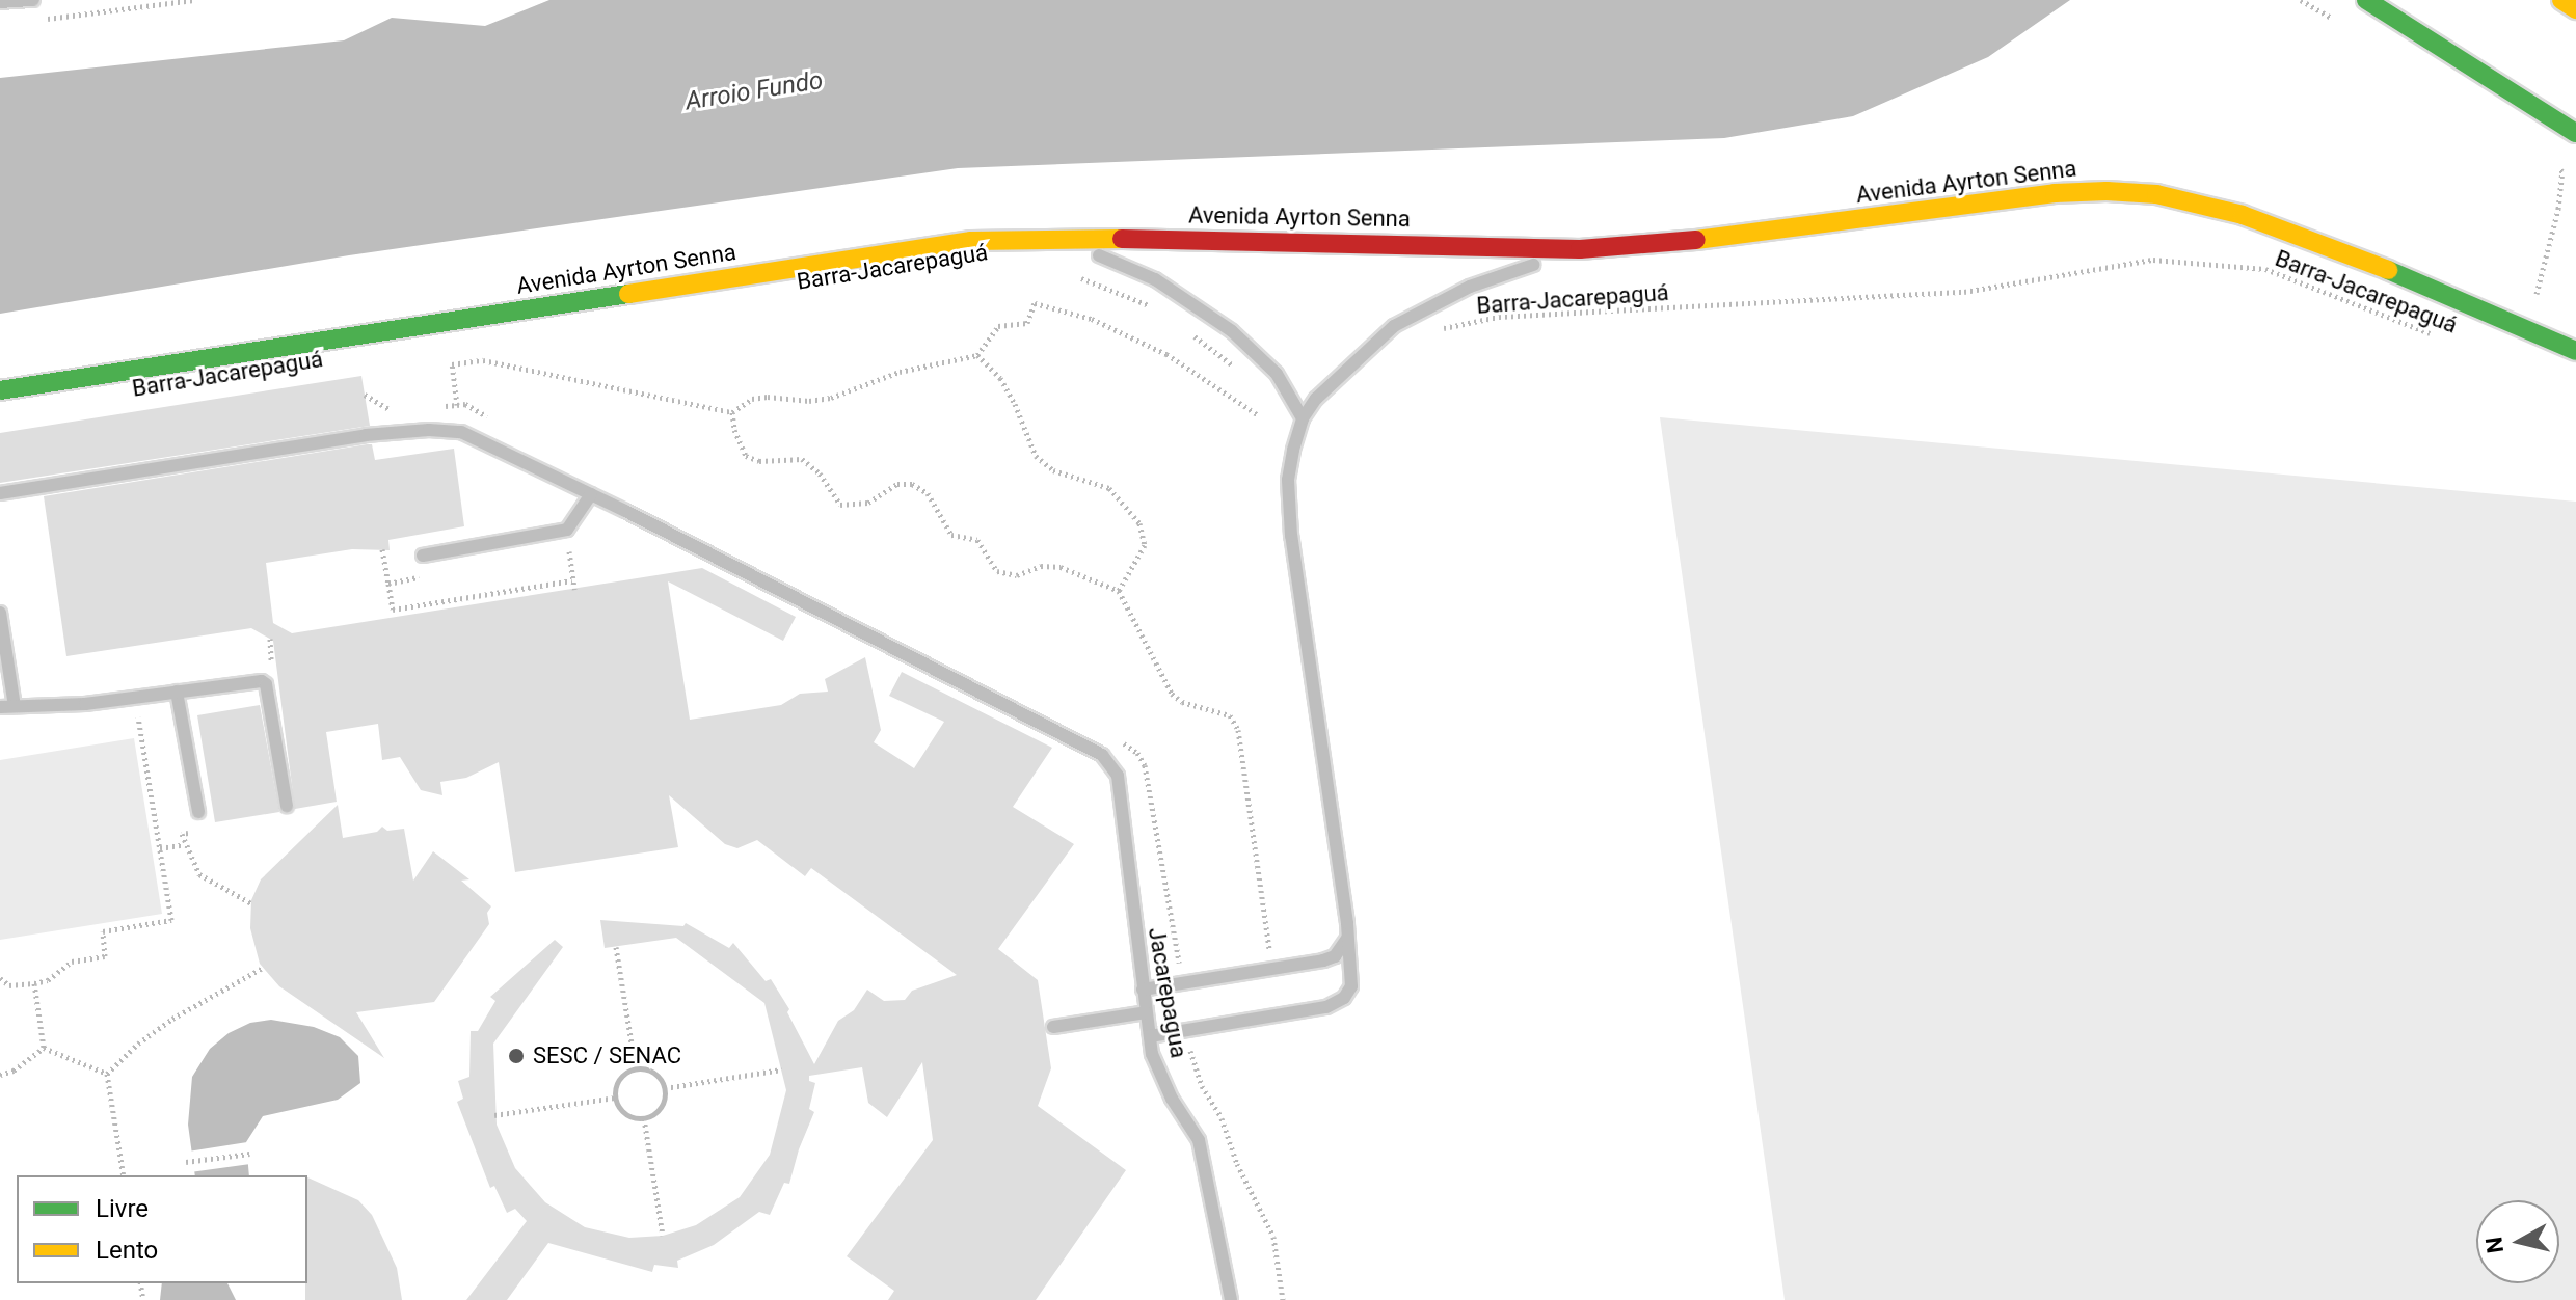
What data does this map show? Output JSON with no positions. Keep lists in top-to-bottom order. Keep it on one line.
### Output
{"streets":{"highway":["Avenida Ayrton Senna"],"lane":["Jacarepagua"],"path":["Barra-Jacarepaguá"]},"water":["Arroio Fundo"],"places":["SESC / SENAC"],"legend":["Livre","Lento"],"north":"left"}
